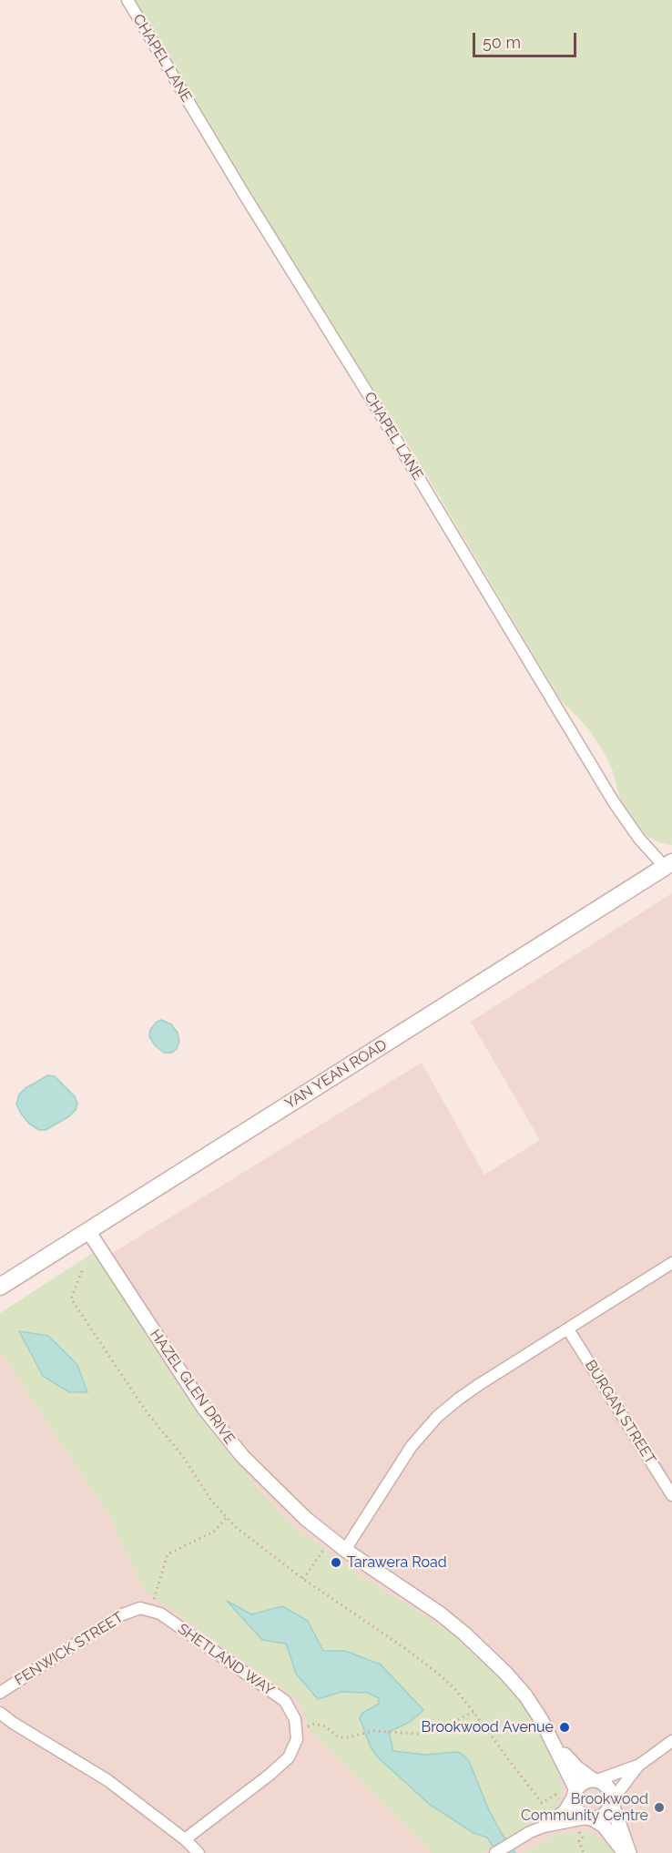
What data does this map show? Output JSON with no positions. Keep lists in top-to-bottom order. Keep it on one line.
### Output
{"streets":{"main road":["YAN YEAN ROAD"],"street":["CHAPEL LANE","HAZEL GLEN DRIVE","BURGAN STREET","FENWICK STREET","SHETLAND WAY"]},"crossings":[["CHAPEL LANE","YAN YEAN ROAD"],["YAN YEAN ROAD","HAZEL GLEN DRIVE"],["FENWICK STREET","SHETLAND WAY"]],"places":["Tarawera Road","Brookwood Avenue","Brookwood Community Centre"],"scale_bar":"50 m"}
